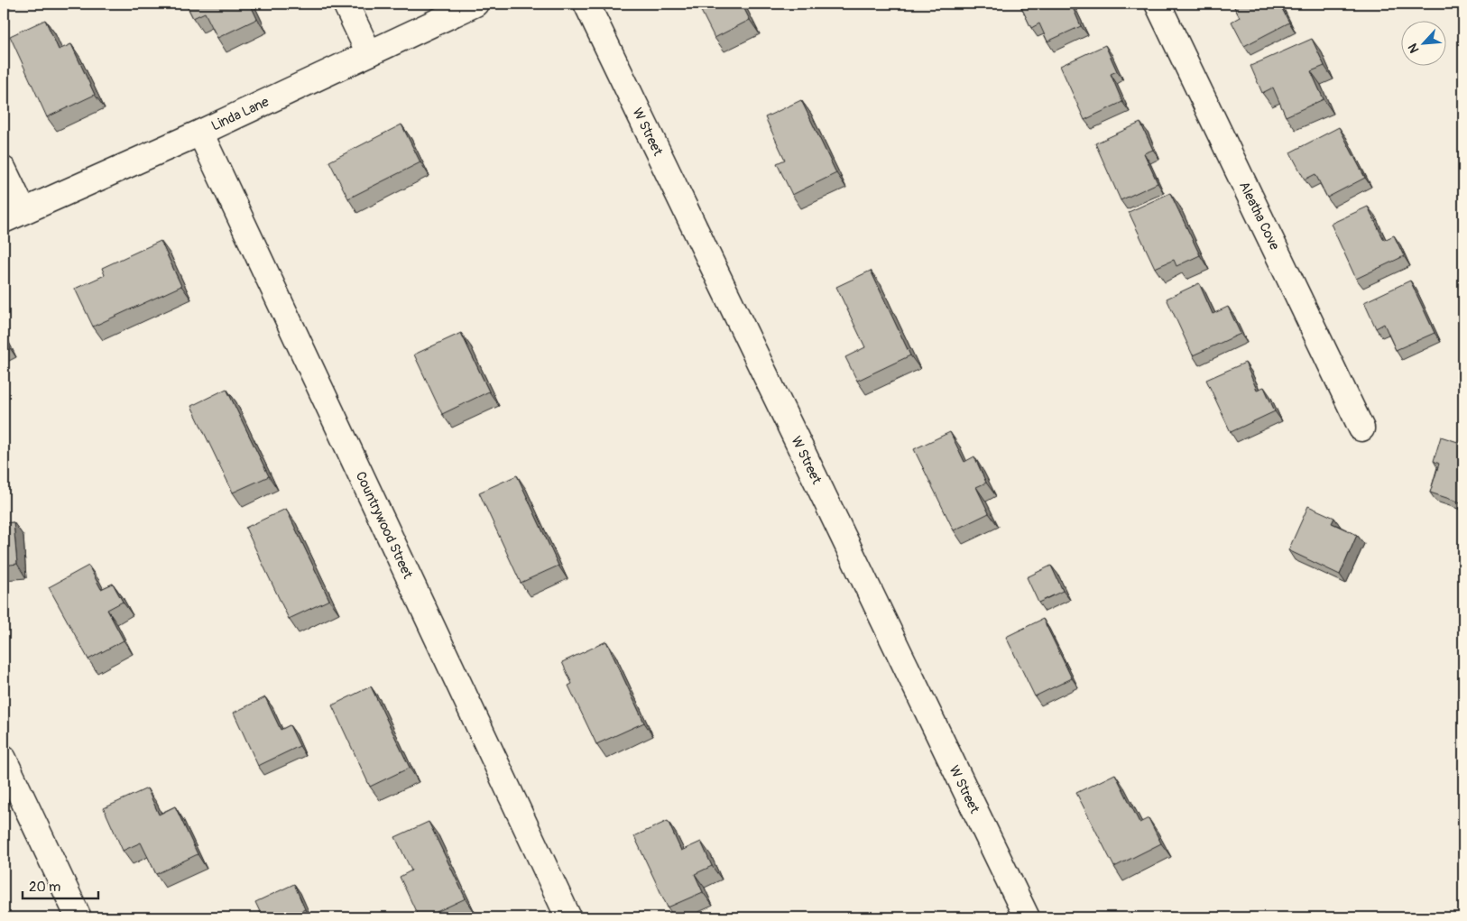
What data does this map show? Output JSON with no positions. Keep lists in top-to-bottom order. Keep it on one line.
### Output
{"streets":{"street":["Linda Lane","W Street","Aleatha Cove","Countrywood Street"]},"crossings":[["Linda Lane","Countrywood Street"]],"scale_bar":"20 m","north":"bottom left"}
